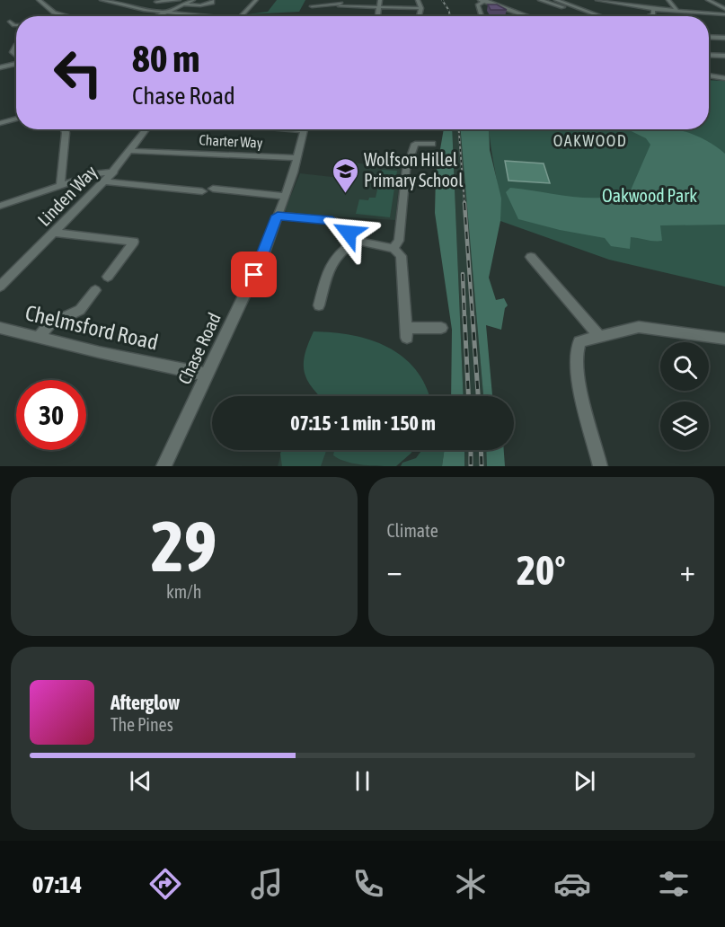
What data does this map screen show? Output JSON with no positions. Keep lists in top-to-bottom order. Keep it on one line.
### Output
{"streets":{"street":["Charter Way","Linden Way","Chelmsford Road","Chase Road"]},"crossings":[["Charter Way","Linden Way"],["Charter Way","Chase Road"],["Chelmsford Road","Chase Road"]],"districts":["OAKWOOD"],"parks":["Oakwood Park"],"places":{"school or university":["Wolfson Hillel Primary School"]},"page":{"turn":["80 m","Chase Road"],"limit":"30","trip":"07:15 · 1 min · 150 m","tile":[["29","km/h"],"Climate"],"heat":["−","20°","+"],"song":["Afterglow","The Pines"],"tabs":"07:14"}}
